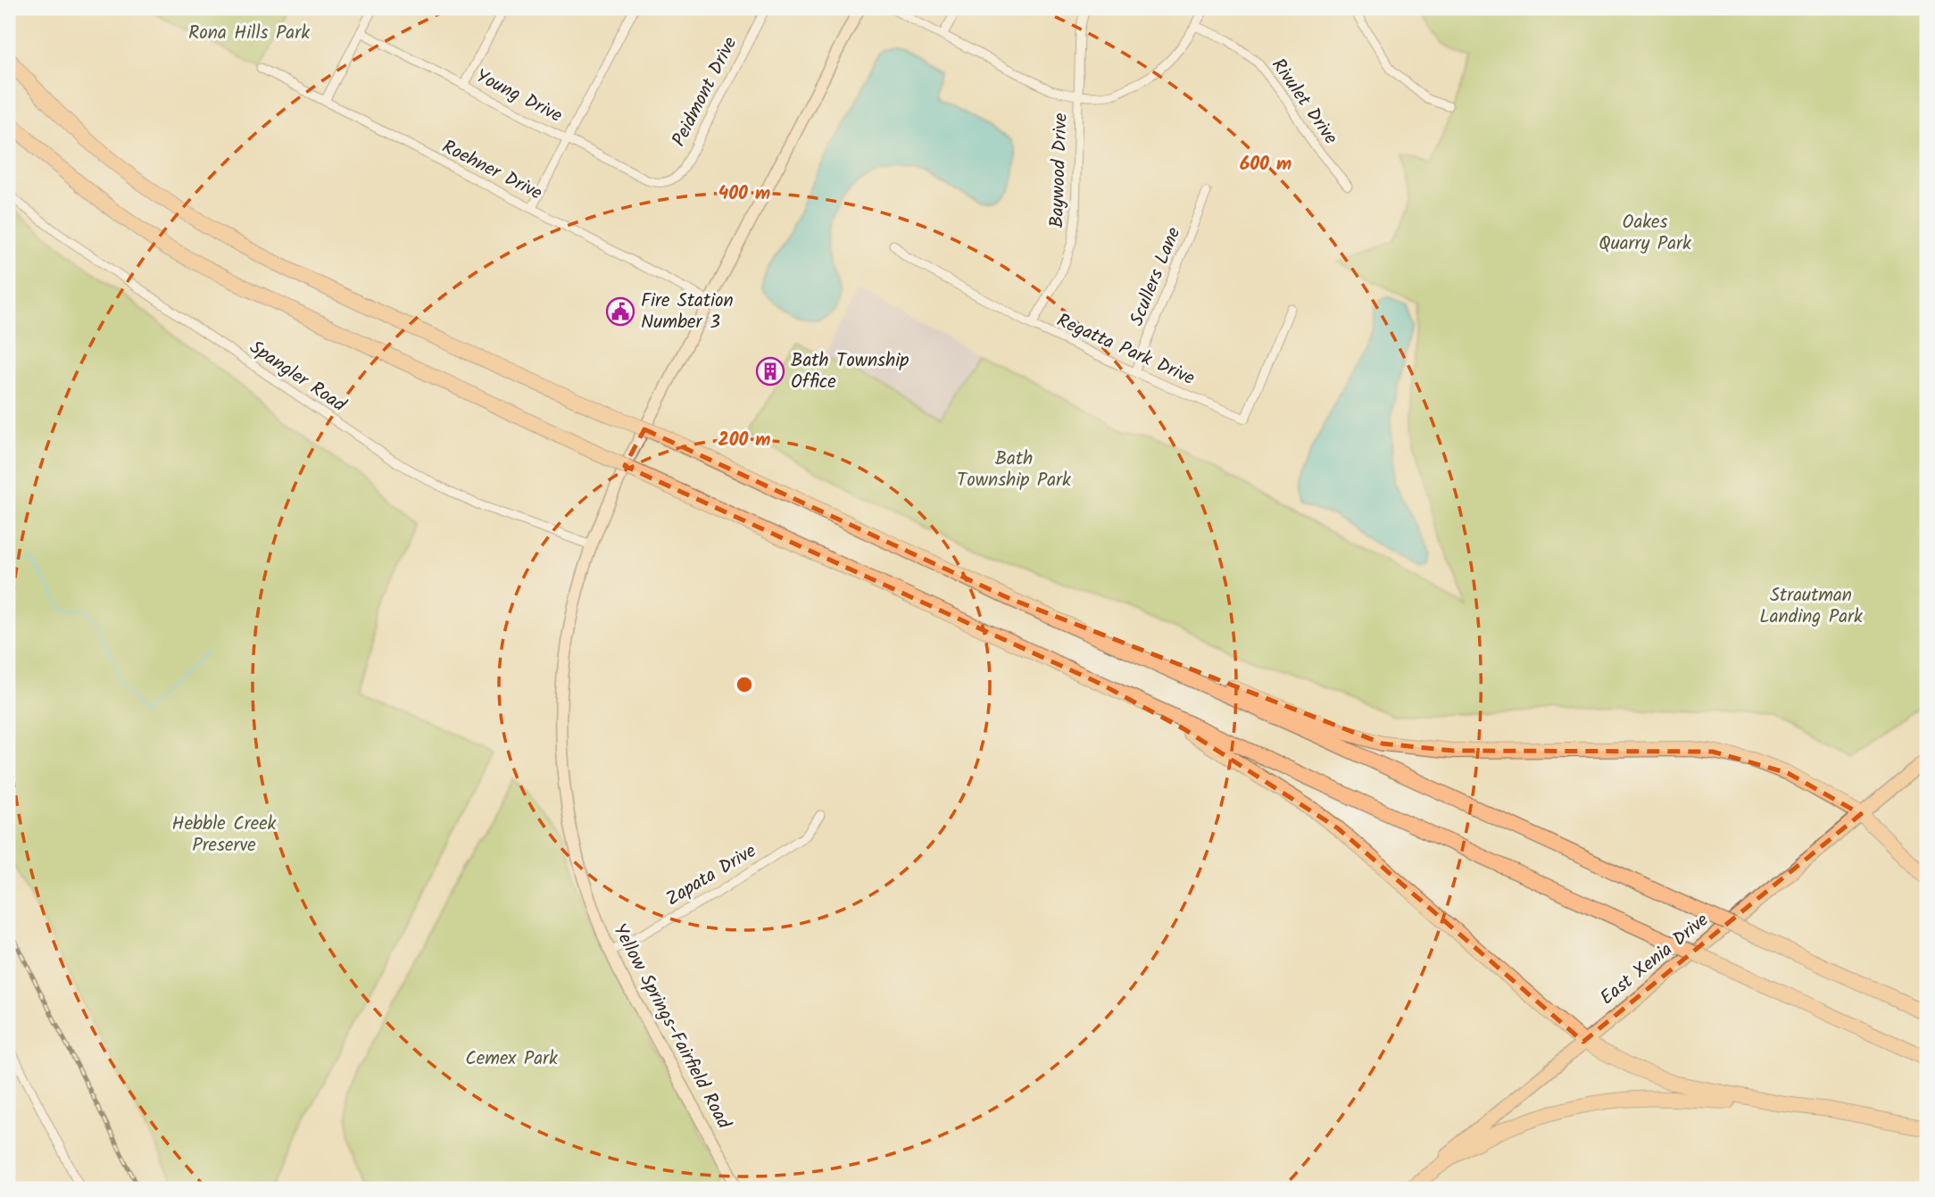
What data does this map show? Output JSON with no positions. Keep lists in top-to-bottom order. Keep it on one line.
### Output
{"streets":{"main road":["East Xenia Drive","Yellow Springs-Fairfield Road"],"street":["Peidmont Drive","Young Drive","Rivulet Drive","Roehner Drive","Baywood Drive","Scullers Lane","Regatta Park Drive","Spangler Road","Zapata Drive"]},"crossings":[["Peidmont Drive","Young Drive"],["Roehner Drive","Yellow Springs-Fairfield Road"],["Baywood Drive","Regatta Park Drive"],["Scullers Lane","Regatta Park Drive"],["Spangler Road","Yellow Springs-Fairfield Road"],["Zapata Drive","Yellow Springs-Fairfield Road"]],"parks":["Rona Hills Park","Oakes Quarry Park","Bath Township Park","Strautman Landing Park","Hebble Creek Preserve","Cemex Park"],"places":{"public building":["Fire Station Number 3"],"building":["Bath Township Office"]},"rings":["600 m","400 m","200 m"]}
